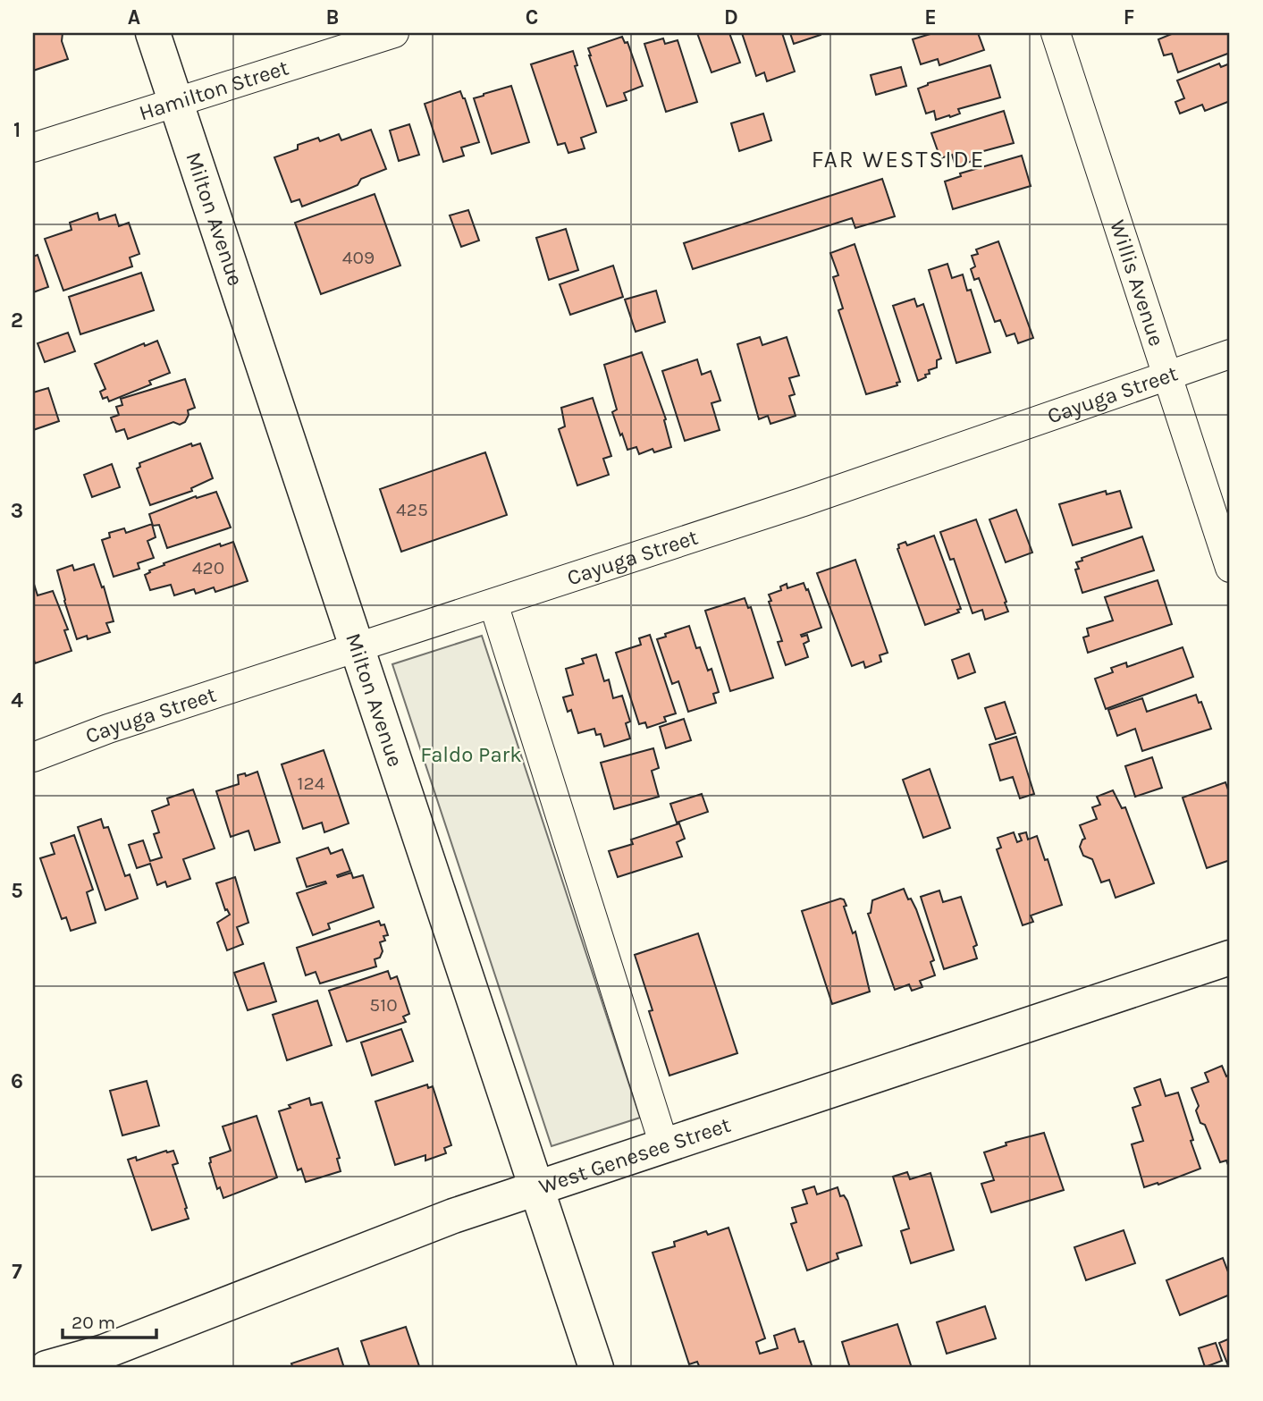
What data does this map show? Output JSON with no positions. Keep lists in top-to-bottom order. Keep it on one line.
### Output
{"streets":{"street":["Hamilton Street","Milton Avenue","Willis Avenue","Cayuga Street","West Genesee Street"]},"crossings":[["Hamilton Street","Milton Avenue"],["Milton Avenue","Cayuga Street"],["Milton Avenue","West Genesee Street"],["Willis Avenue","Cayuga Street"]],"districts":["FAR WESTSIDE"],"parks":["Faldo Park"],"house_numbers":["409","425","420","124","510"],"scale_bar":"20 m","grid":{"columns":["A","B","C","D","E","F"],"rows":["1","2","3","4","5","6","7"]}}
